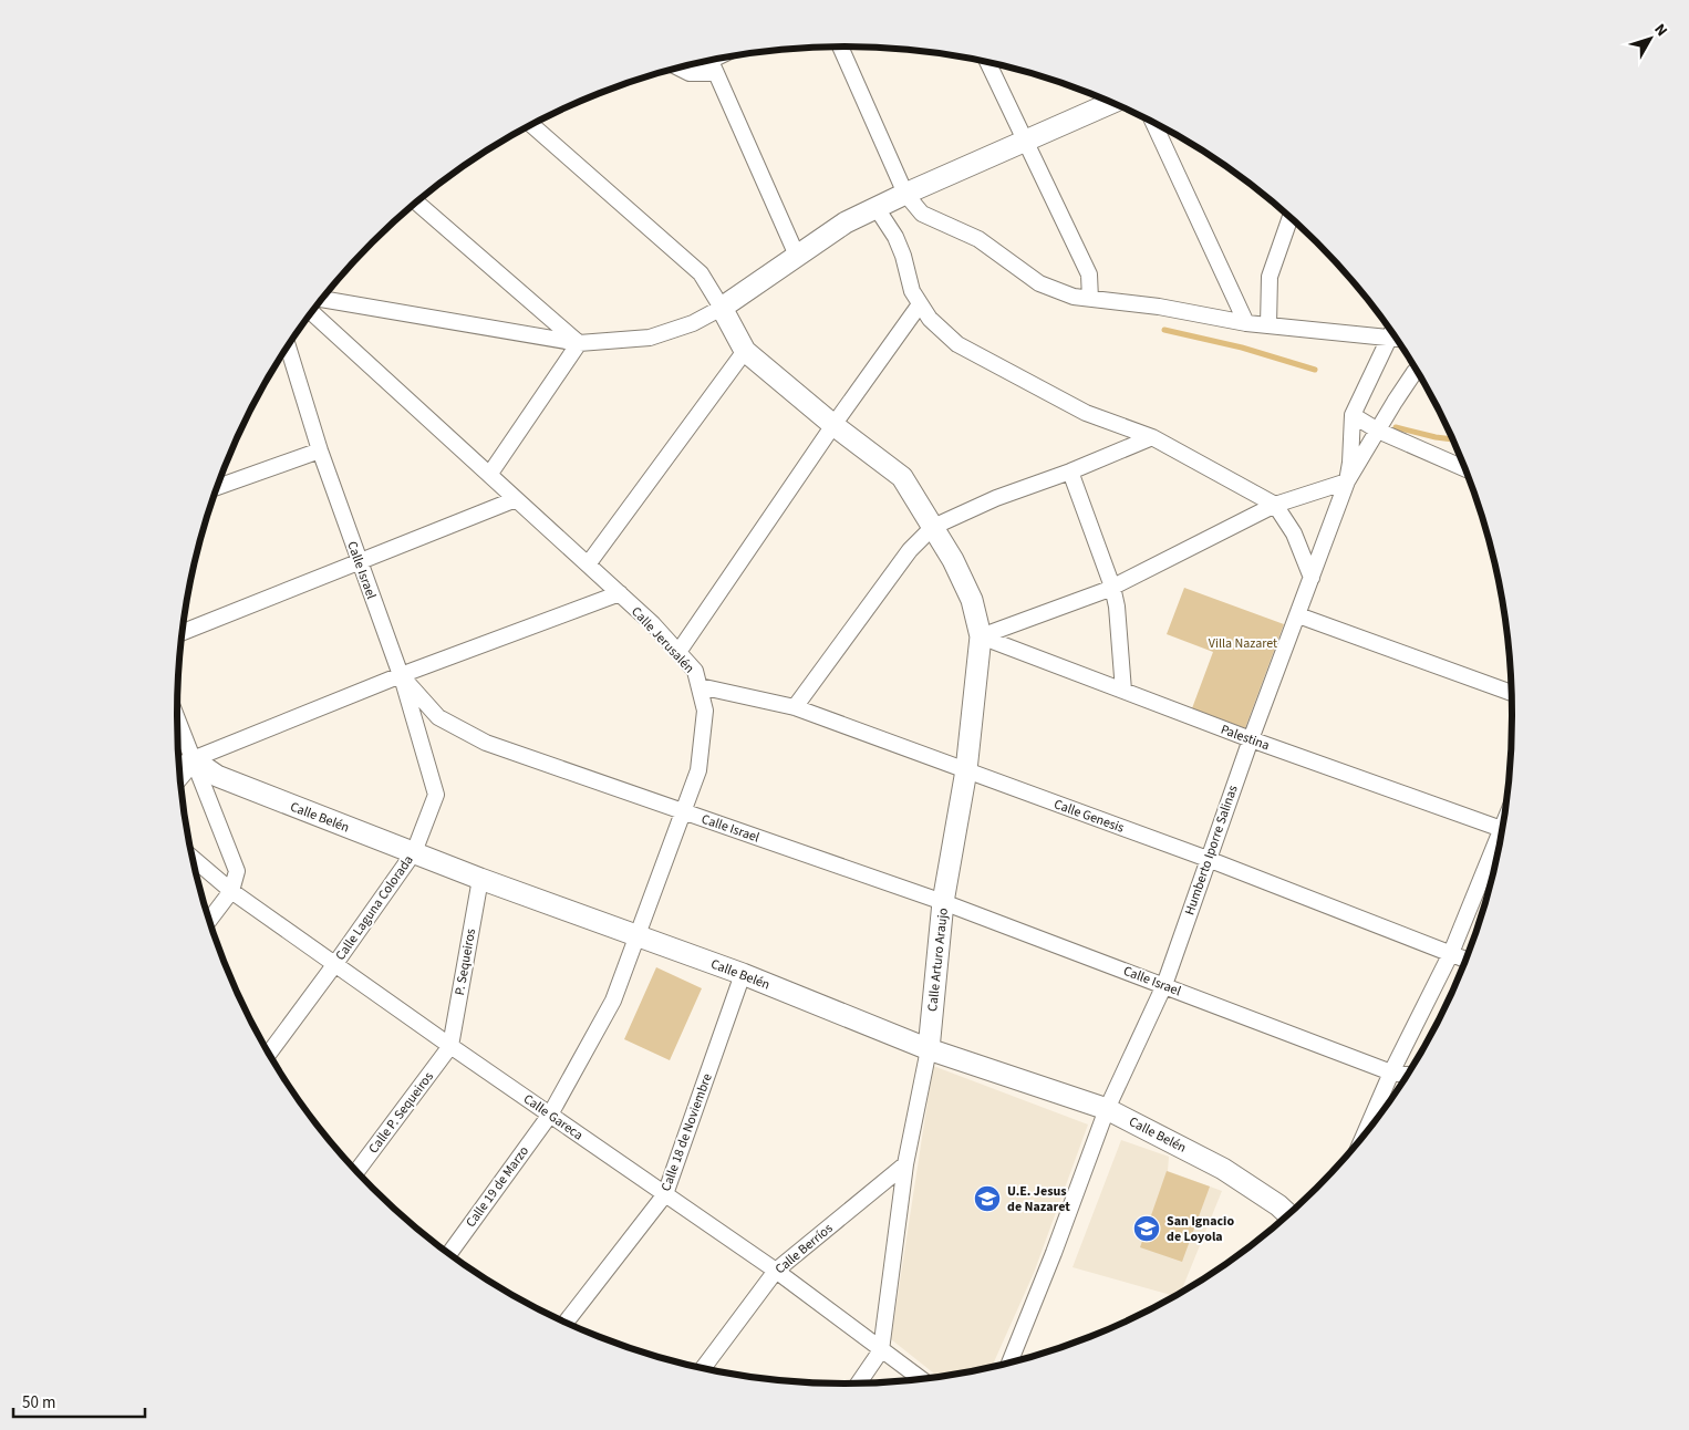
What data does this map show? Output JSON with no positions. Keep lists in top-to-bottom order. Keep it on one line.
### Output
{"streets":{"street":["Calle Israel","Calle Jerusalén","Palestina","Calle Genesis","Calle Belén","Humberto Iporre Salinas","Calle Laguna Colorada","Calle Arturo Araujo","P. Sequeiros","Calle P. Sequeiros","Calle Gareca","Calle 18 de Noviembre","Calle 19 de Marzo","Calle Berríos"]},"crossings":[["Calle Israel","Calle Jerusalén"],["Calle Israel","Humberto Iporre Salinas"],["Calle Israel","Calle Laguna Colorada"],["Calle Israel","Calle Arturo Araujo"],["Calle Jerusalén","Calle Genesis"],["Calle Jerusalén","Calle Belén"],["Calle Jerusalén","Calle Gareca"],["Calle Jerusalén","Calle 19 de Marzo"],["Palestina","Humberto Iporre Salinas"],["Palestina","Calle Arturo Araujo"],["Calle Genesis","Humberto Iporre Salinas"],["Calle Genesis","Calle Arturo Araujo"],["Calle Belén","Humberto Iporre Salinas"],["Calle Belén","Calle Laguna Colorada"],["Calle Belén","Calle Arturo Araujo"],["Calle Belén","P. Sequeiros"],["Calle Belén","Calle 18 de Noviembre"],["Calle Laguna Colorada","Calle Gareca"],["Calle Arturo Araujo","Calle Gareca"],["Calle Arturo Araujo","Calle Berríos"],["P. Sequeiros","Calle P. Sequeiros"],["P. Sequeiros","Calle Gareca"],["Calle P. Sequeiros","Calle Gareca"],["Calle Gareca","Calle 18 de Noviembre"],["Calle Gareca","Calle 19 de Marzo"],["Calle Gareca","Calle Berríos"]],"parks":["Villa Nazaret"],"places":{"school or university":["U.E. Jesus de Nazaret","San Ignacio de Loyola"]},"scale_bar":"50 m","north":"top right"}
